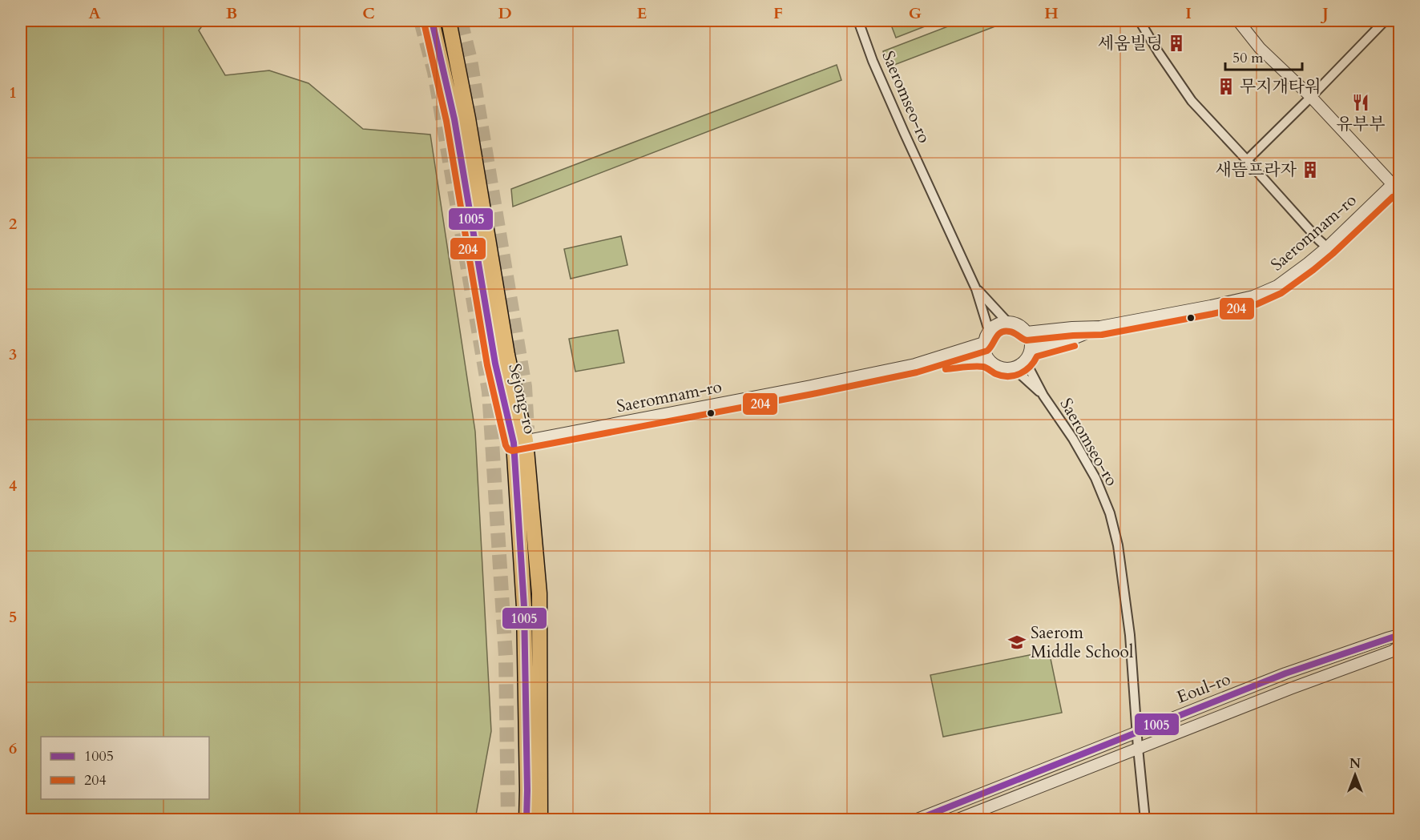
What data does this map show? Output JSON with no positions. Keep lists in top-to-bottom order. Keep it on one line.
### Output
{"streets":{"main road":["Sejong-ro"],"street":["Saeromseo-ro","Saeromnam-ro","Eoul-ro"]},"crossings":[["Saeromseo-ro","Eoul-ro"],["Saeromnam-ro","Sejong-ro"]],"places":{"building":["세움빌딩","무지개타워","새뜸프라자"],"restaurant":["유부부"],"school or university":["Saerom Middle School"]},"lines":["transit line 1005","transit line 204"],"legend":["1005","204"],"scale_bar":"50 m","north":"top","grid":{"columns":["A","B","C","D","E","F","G","H","I","J"],"rows":["1","2","3","4","5","6"]}}
